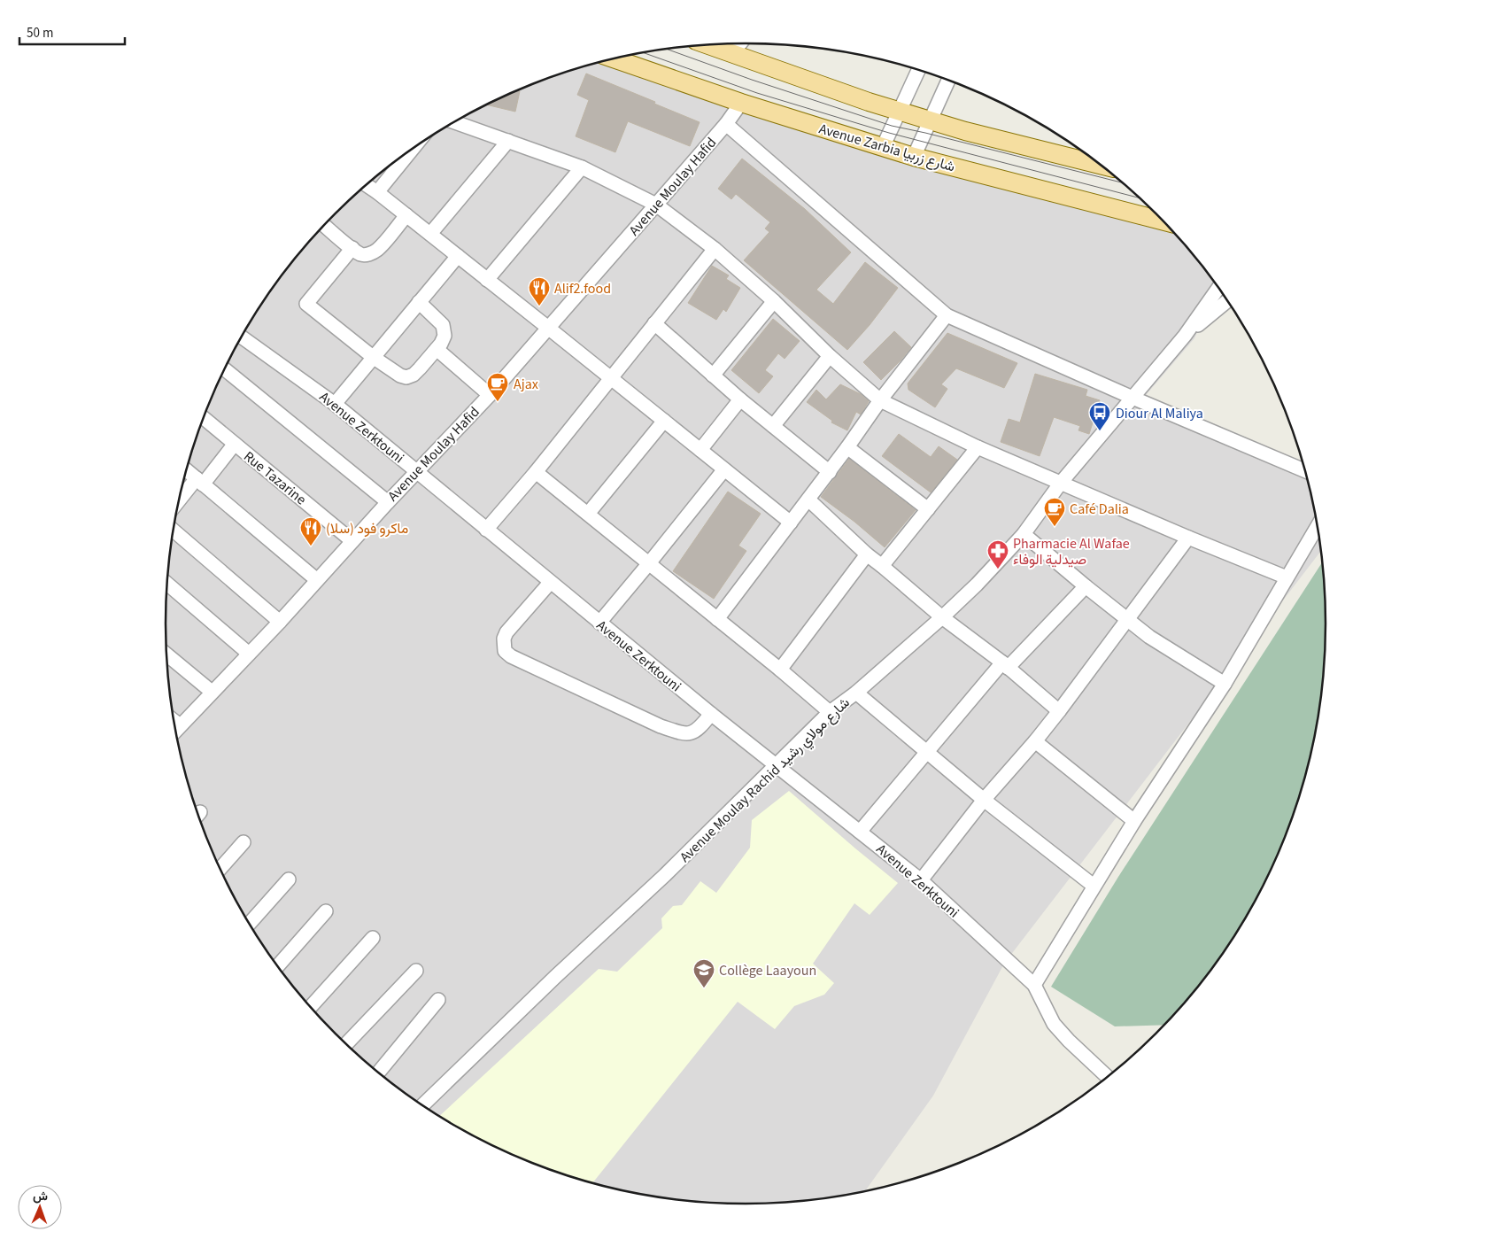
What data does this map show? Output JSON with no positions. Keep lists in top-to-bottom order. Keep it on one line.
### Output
{"streets":{"main road":["Avenue Zarbia شارع زربيا"],"street":["Avenue Moulay Hafid","Avenue Zerktouni","Rue Tazarine","Avenue Moulay Rachid شارع مولاي رشيد"]},"crossings":[["Avenue Zarbia شارع زربيا","Avenue Moulay Hafid"],["Avenue Moulay Hafid","Avenue Zerktouni"],["Avenue Moulay Hafid","Rue Tazarine"],["Avenue Zerktouni","Avenue Moulay Rachid شارع مولاي رشيد"]],"places":{"restaurant":["Alif2.food","ماكرو فود (سلا)"],"cafe":["Ajax","Café Dalia"],"bus stop":["Diour Al Maliya"],"pharmacy":["Pharmacie Al Wafae صيدلية الوفاء"],"school or university":["Collège Laayoun"]},"scale_bar":"50 m","north":"top"}
